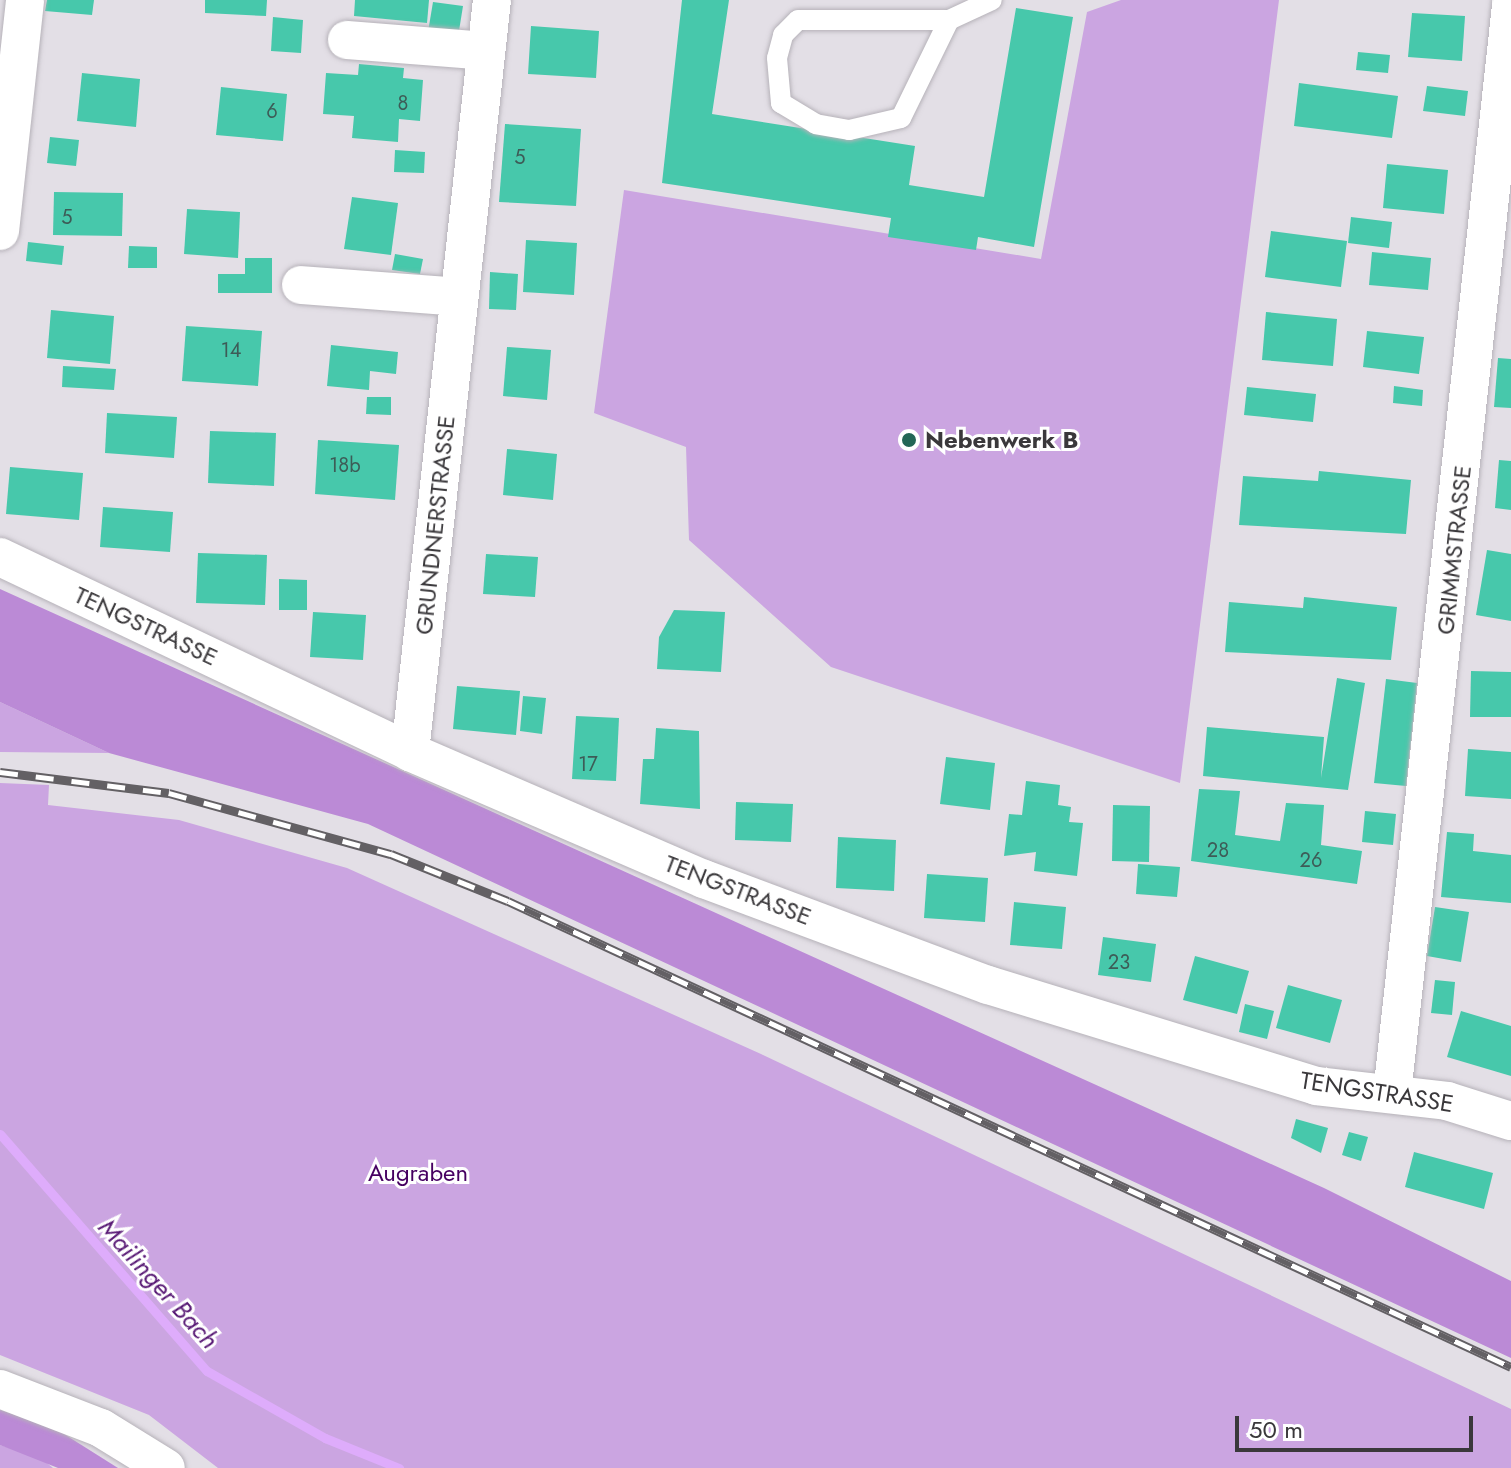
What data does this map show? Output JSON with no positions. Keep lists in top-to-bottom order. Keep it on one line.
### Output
{"streets":{"street":["GRUNDNERSTRASSE","GRIMMSTRASSE","TENGSTRASSE"]},"crossings":[["GRUNDNERSTRASSE","TENGSTRASSE"],["GRIMMSTRASSE","TENGSTRASSE"]],"water":["Mailinger Bach"],"parks":["Augraben"],"places":["Nebenwerk B"],"house_numbers":["8","6","5","5","14","18b","17","28","26","23"],"scale_bar":"50 m"}
